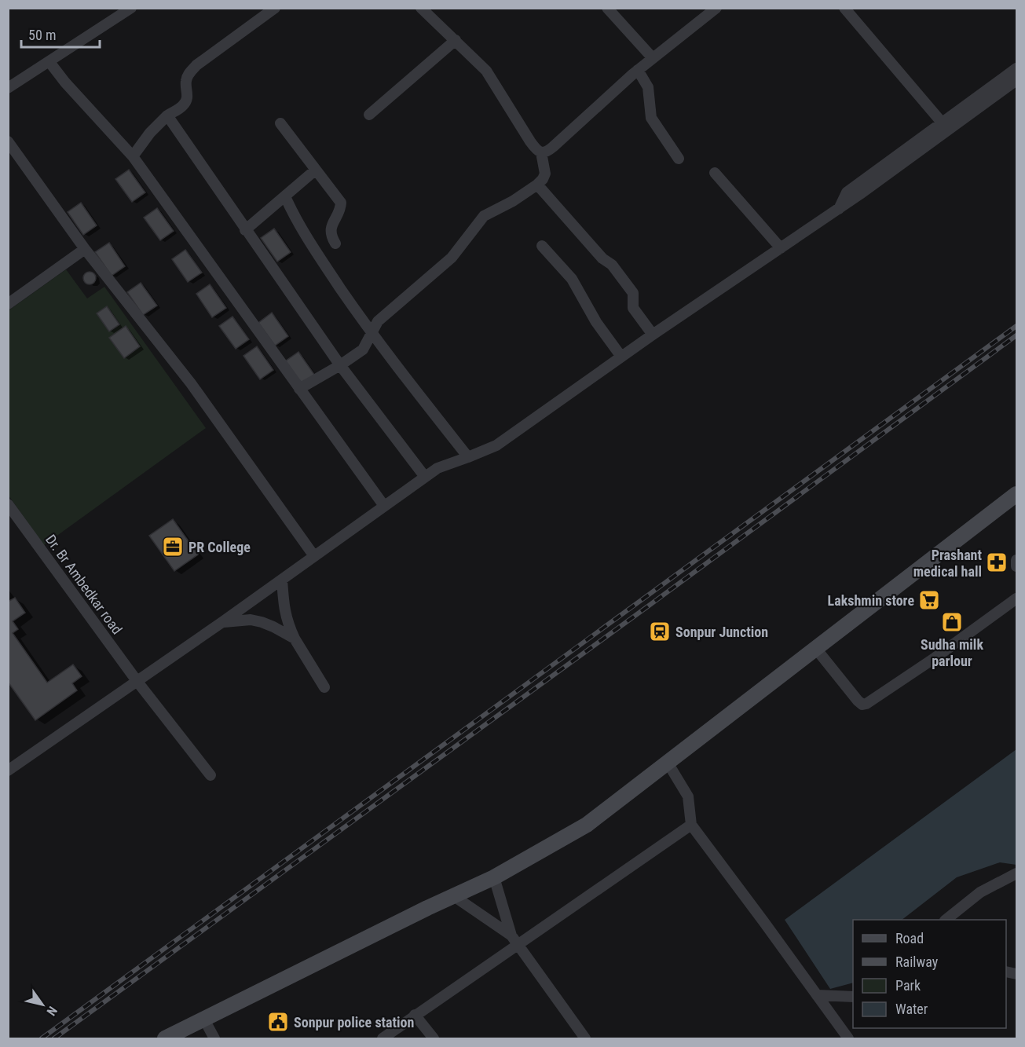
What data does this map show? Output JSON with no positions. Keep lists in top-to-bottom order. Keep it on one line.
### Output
{"streets":{"street":["Dr. Br Ambedkar road"]},"places":{"office":["PR College"],"pharmacy":["Prashant medical hall"],"supermarket":["Lakshmin store"],"shop":["Sudha milk parlour"],"station":["Sonpur Junction"],"public building":["Sonpur police station"]},"legend":["Road","Railway","Park","Water"],"scale_bar":"50 m","north":"bottom right"}
